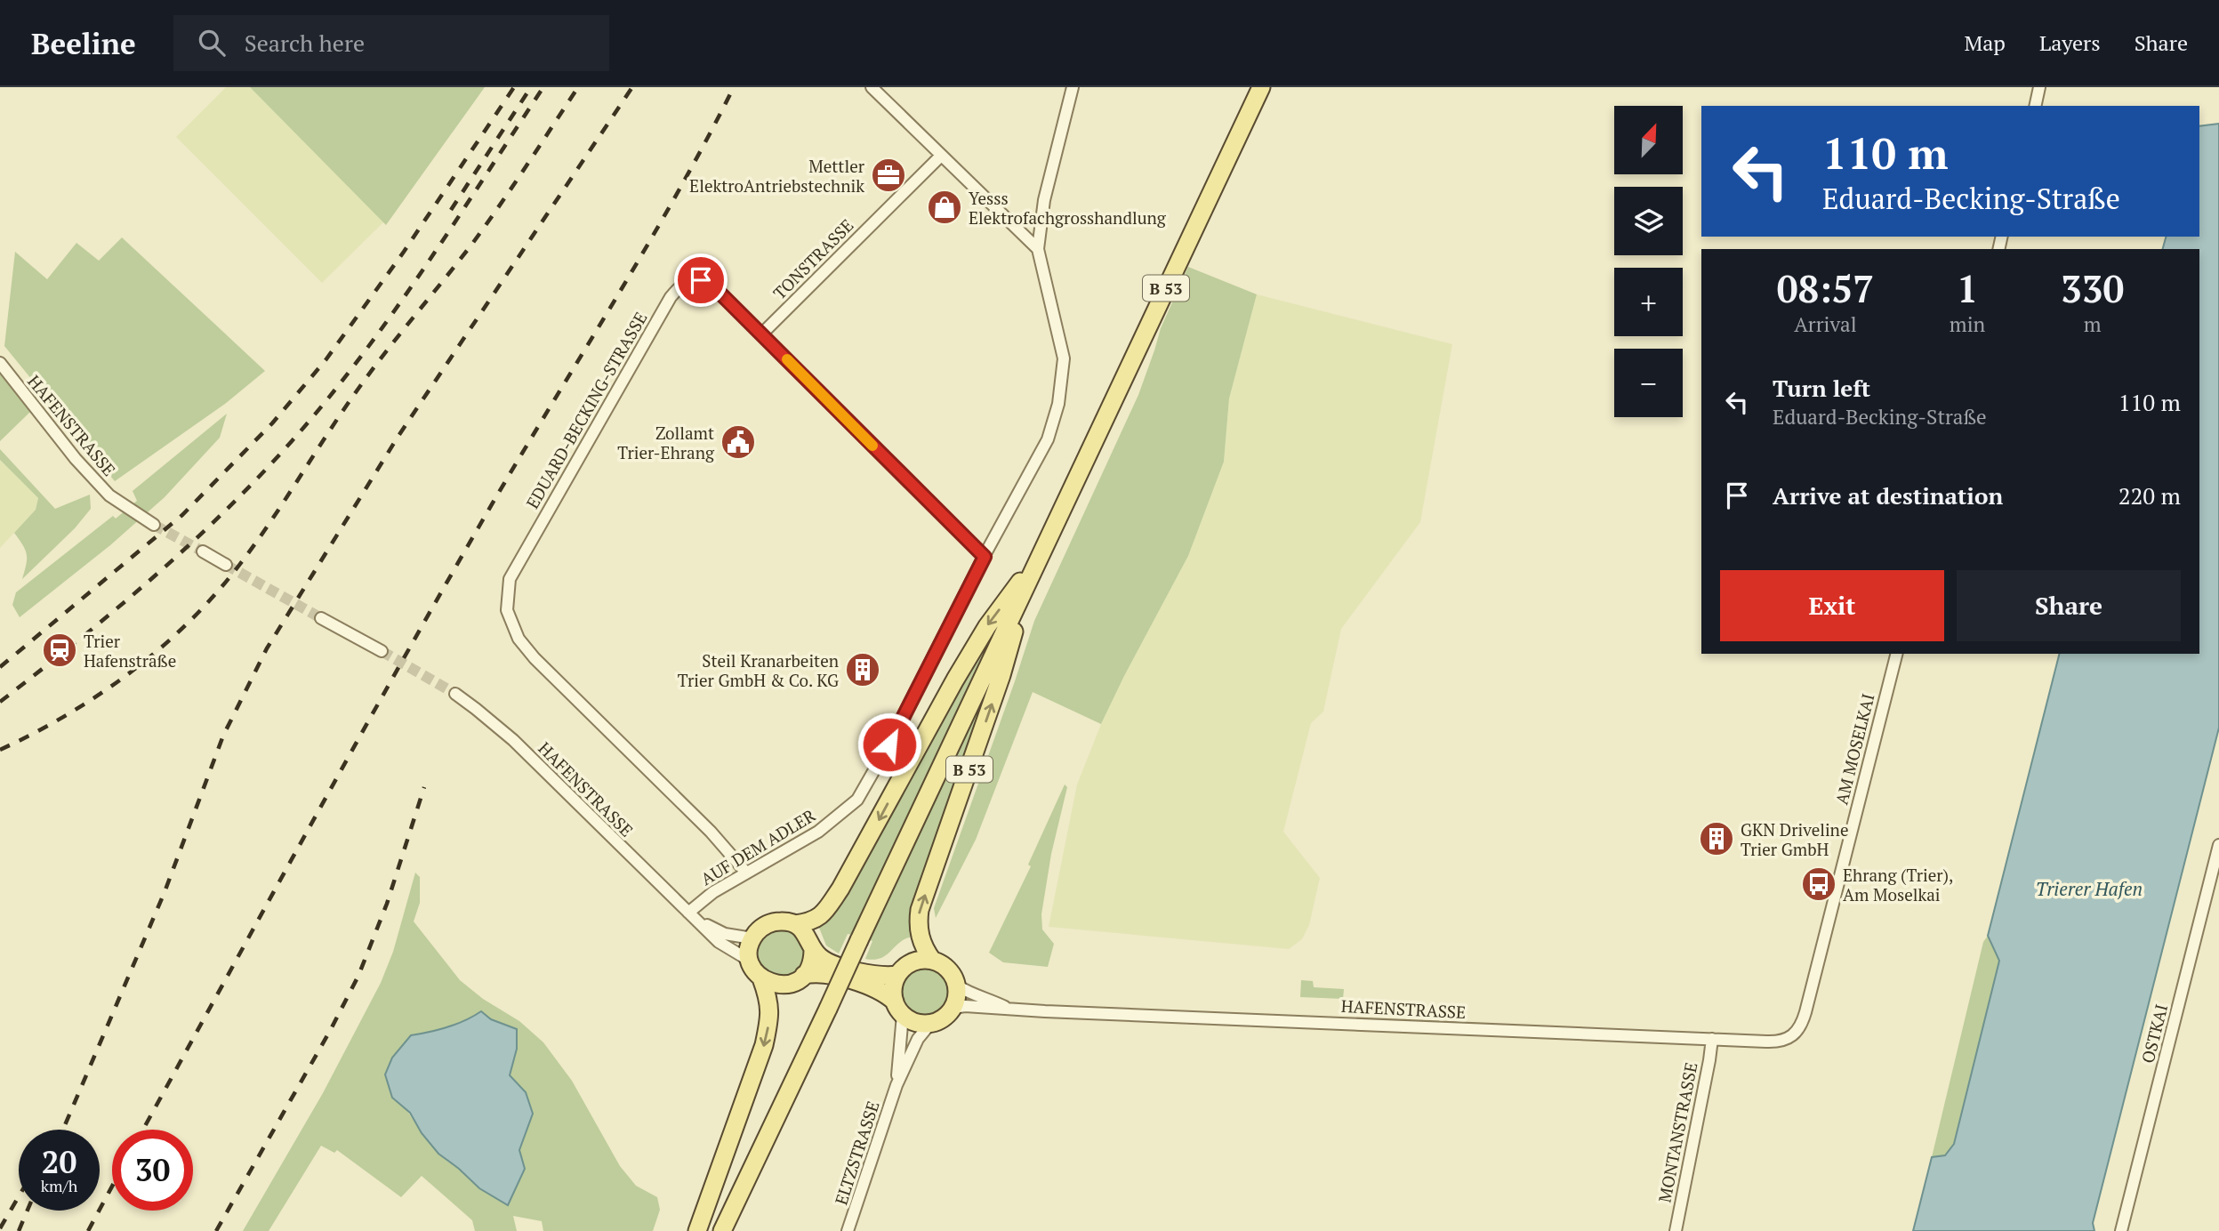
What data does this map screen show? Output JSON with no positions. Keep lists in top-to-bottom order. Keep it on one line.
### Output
{"streets":{"main road":["B 53"],"street":["TONSTRASSE","EDUARD-BECKING-STRASSE","HAFENSTRASSE","AM MOSELKAI","AUF DEM ADLER","OSTKAI","MONTANSTRASSE","ELTZSTRASSE"]},"crossings":[["TONSTRASSE","EDUARD-BECKING-STRASSE"],["B 53","HAFENSTRASSE"],["B 53","ELTZSTRASSE"],["EDUARD-BECKING-STRASSE","AUF DEM ADLER"],["HAFENSTRASSE","AM MOSELKAI"],["HAFENSTRASSE","AUF DEM ADLER"],["HAFENSTRASSE","MONTANSTRASSE"],["HAFENSTRASSE","ELTZSTRASSE"]],"water":["Trierer Hafen"],"places":{"office":["Mettler ElektroAntriebstechnik"],"shop":["Yesss Elektrofachgrosshandlung"],"public building":["Zollamt Trier-Ehrang"],"station":["Trier Hafenstraße"],"building":["Steil Kranarbeiten Trier GmbH & Co. KG","GKN Driveline Trier GmbH"],"bus stop":["Ehrang (Trier), Am Moselkai"]},"north":"top right","page":{"header":"Beeline","search":"Search here","nav":["Map","Layers","Share"],"map_buttons":["+","−"],"turn":["110 m","Eduard-Becking-Straße"],"eta":["08:57","Arrival","1","min","330","m"],"list":[{"name":"Turn left","note":"Eduard-Becking-Straße","value":"110 m"},{"name":"Arrive at destination","value":"220 m"}],"buttons":["Exit","Share"],"speed":"20 km/h","limit":"30"}}
